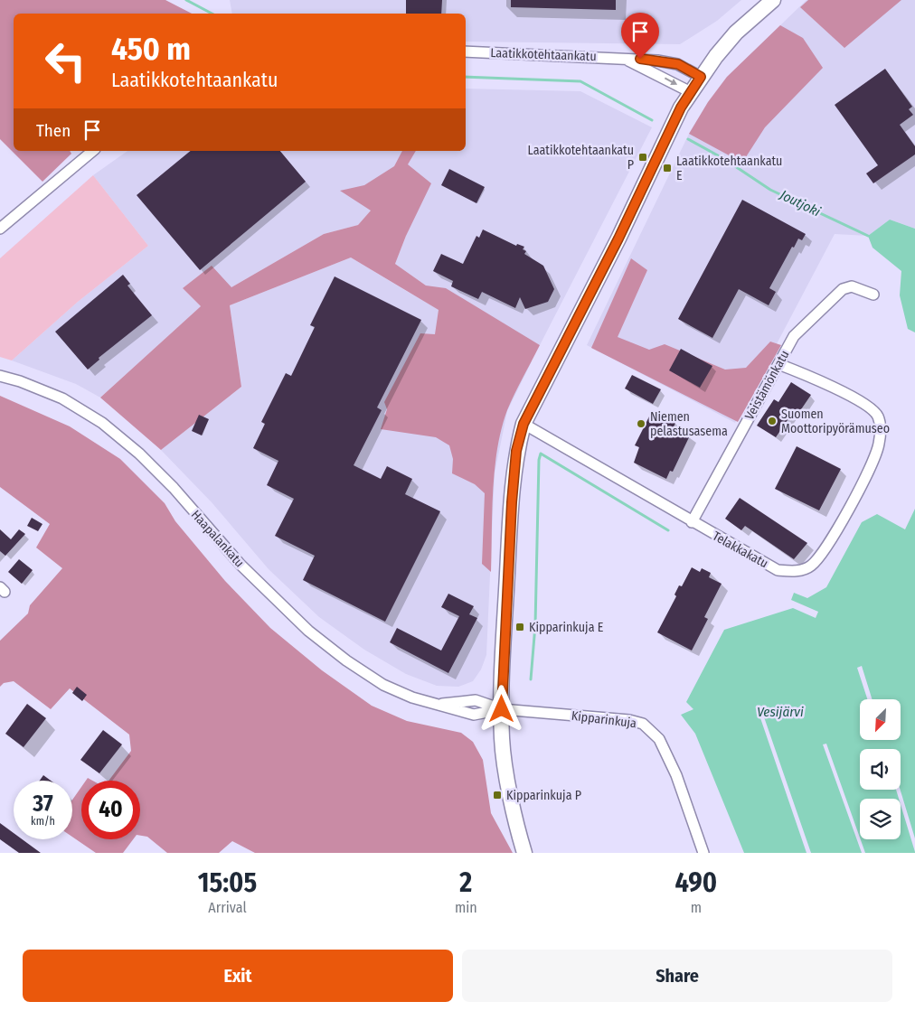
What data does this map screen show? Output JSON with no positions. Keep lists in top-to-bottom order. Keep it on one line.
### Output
{"streets":{"street":["Laatikkotehtaankatu","Veistämönkatu","Haapalankatu","Telakkakatu","Kipparinkuja"]},"crossings":[["Veistämönkatu","Telakkakatu"],["Haapalankatu","Kipparinkuja"]],"water":["Joutjoki","Vesijärvi"],"places":{"transit":["Laatikkotehtaankatu P","Laatikkotehtaankatu E","Kipparinkuja E","Kipparinkuja P"],"other":["Suomen Moottoripyörämuseo","Niemen pelastusasema"]},"north":"bottom left","page":{"turn":["450 m","Laatikkotehtaankatu"],"then":"Then","speed":"37 km/h","limit":"40","eta":["15:05","Arrival","2","min","490","m"],"buttons":["Exit","Share"]}}
